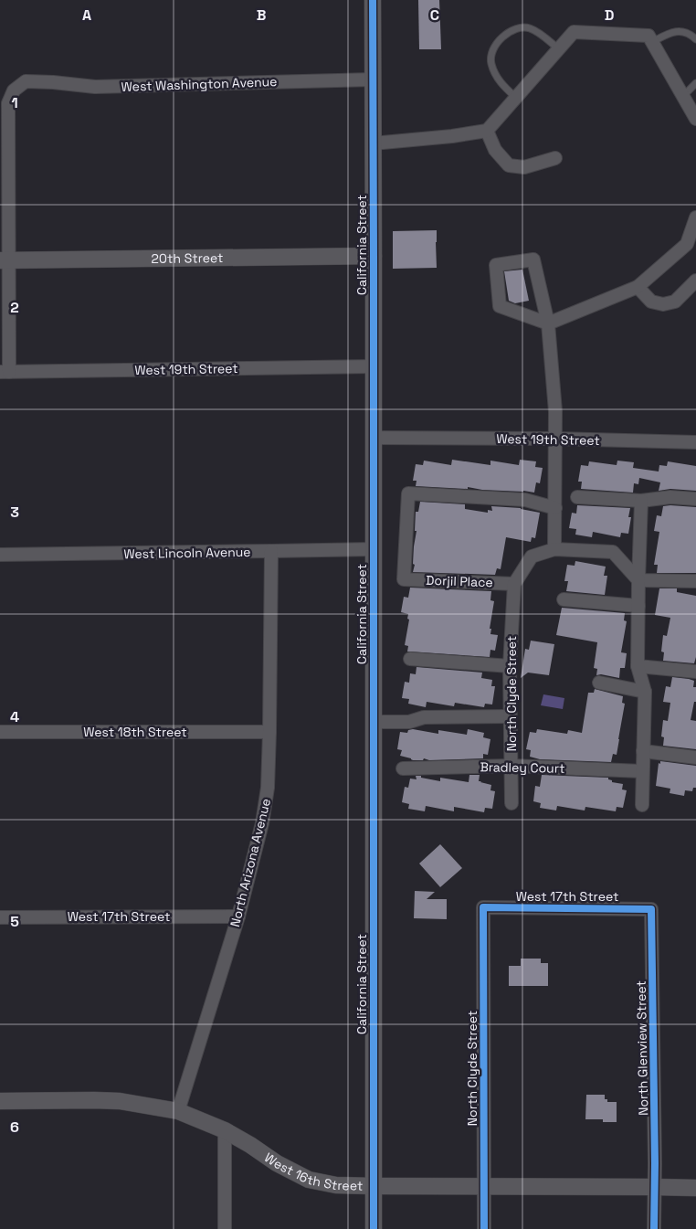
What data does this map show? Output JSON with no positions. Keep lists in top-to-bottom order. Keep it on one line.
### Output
{"streets":{"street":["West Washington Avenue","California Street","20th Street","West 19th Street","West Lincoln Avenue","Dorjil Place","North Clyde Street","West 18th Street","Bradley Court","North Arizona Avenue","West 17th Street","North Glenview Street","West 16th Street"]},"crossings":[["West Washington Avenue","California Street"],["West Washington Avenue","20th Street"],["California Street","20th Street"],["California Street","West 19th Street"],["California Street","West Lincoln Avenue"],["California Street","West 16th Street"],["West Lincoln Avenue","North Arizona Avenue"],["Dorjil Place","North Clyde Street"],["North Clyde Street","Bradley Court"],["North Clyde Street","West 17th Street"],["North Clyde Street","West 16th Street"],["West 18th Street","North Arizona Avenue"],["North Arizona Avenue","West 17th Street"],["North Arizona Avenue","West 16th Street"],["West 17th Street","North Glenview Street"],["North Glenview Street","West 16th Street"]],"grid":{"columns":["A","B","C","D"],"rows":["1","2","3","4","5","6"]}}
